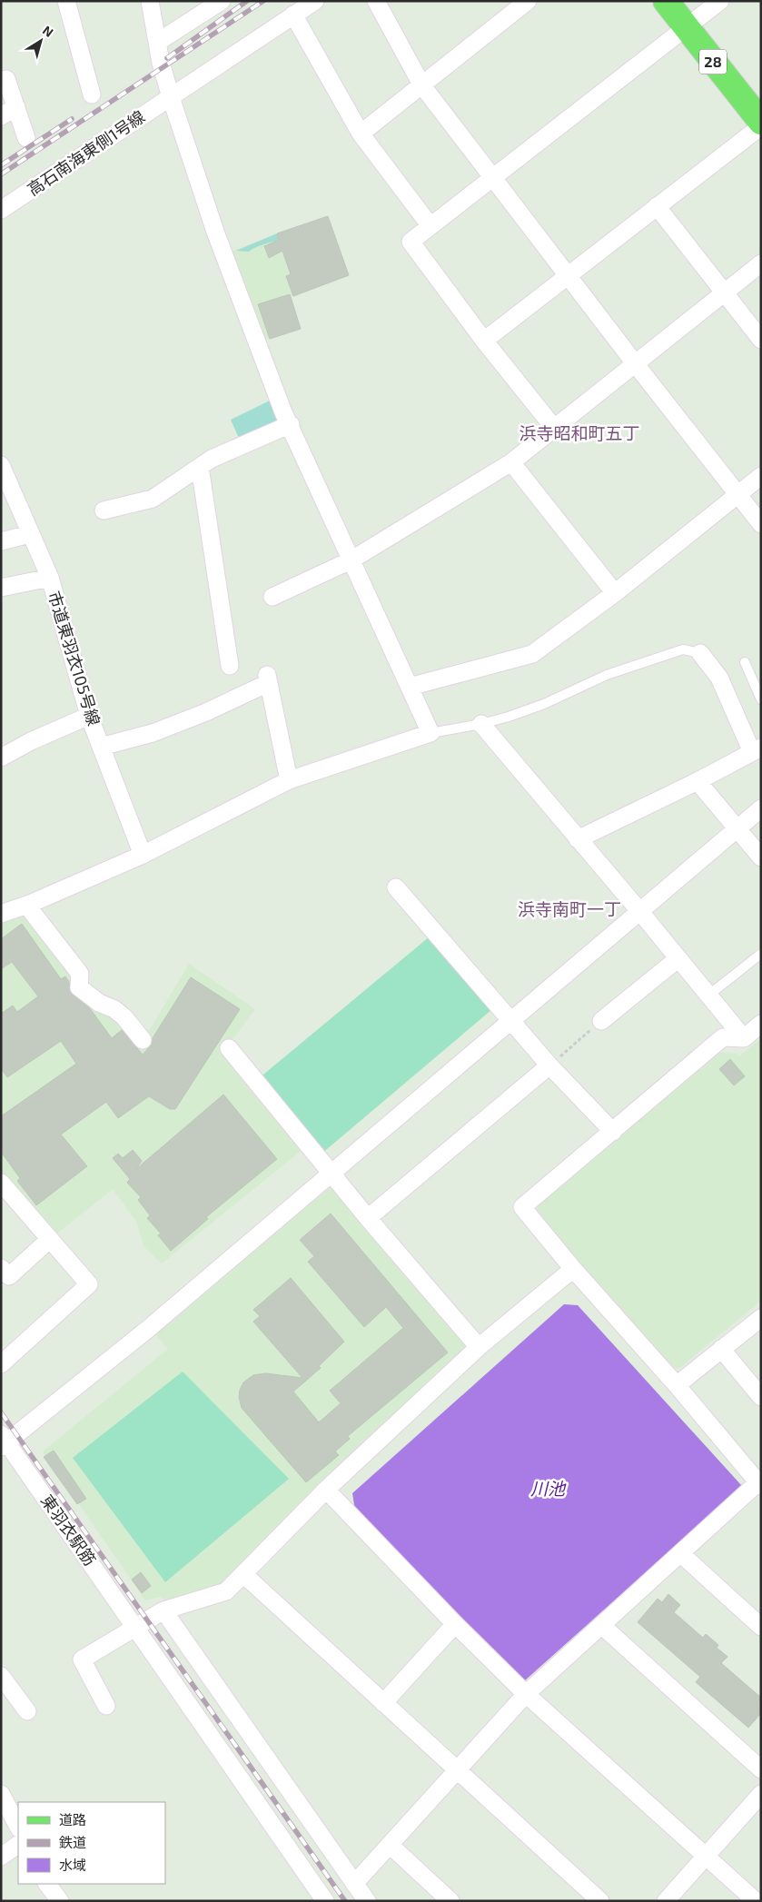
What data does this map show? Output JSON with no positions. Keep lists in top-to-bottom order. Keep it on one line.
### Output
{"streets":{"main road":["28"],"street":["高石南海東側1号線","市道東羽衣105号線","東羽衣駅筋"]},"districts":["浜寺昭和町五丁","浜寺南町一丁"],"water":["川池"],"legend":["道路","鉄道","水域"],"north":"top right"}
